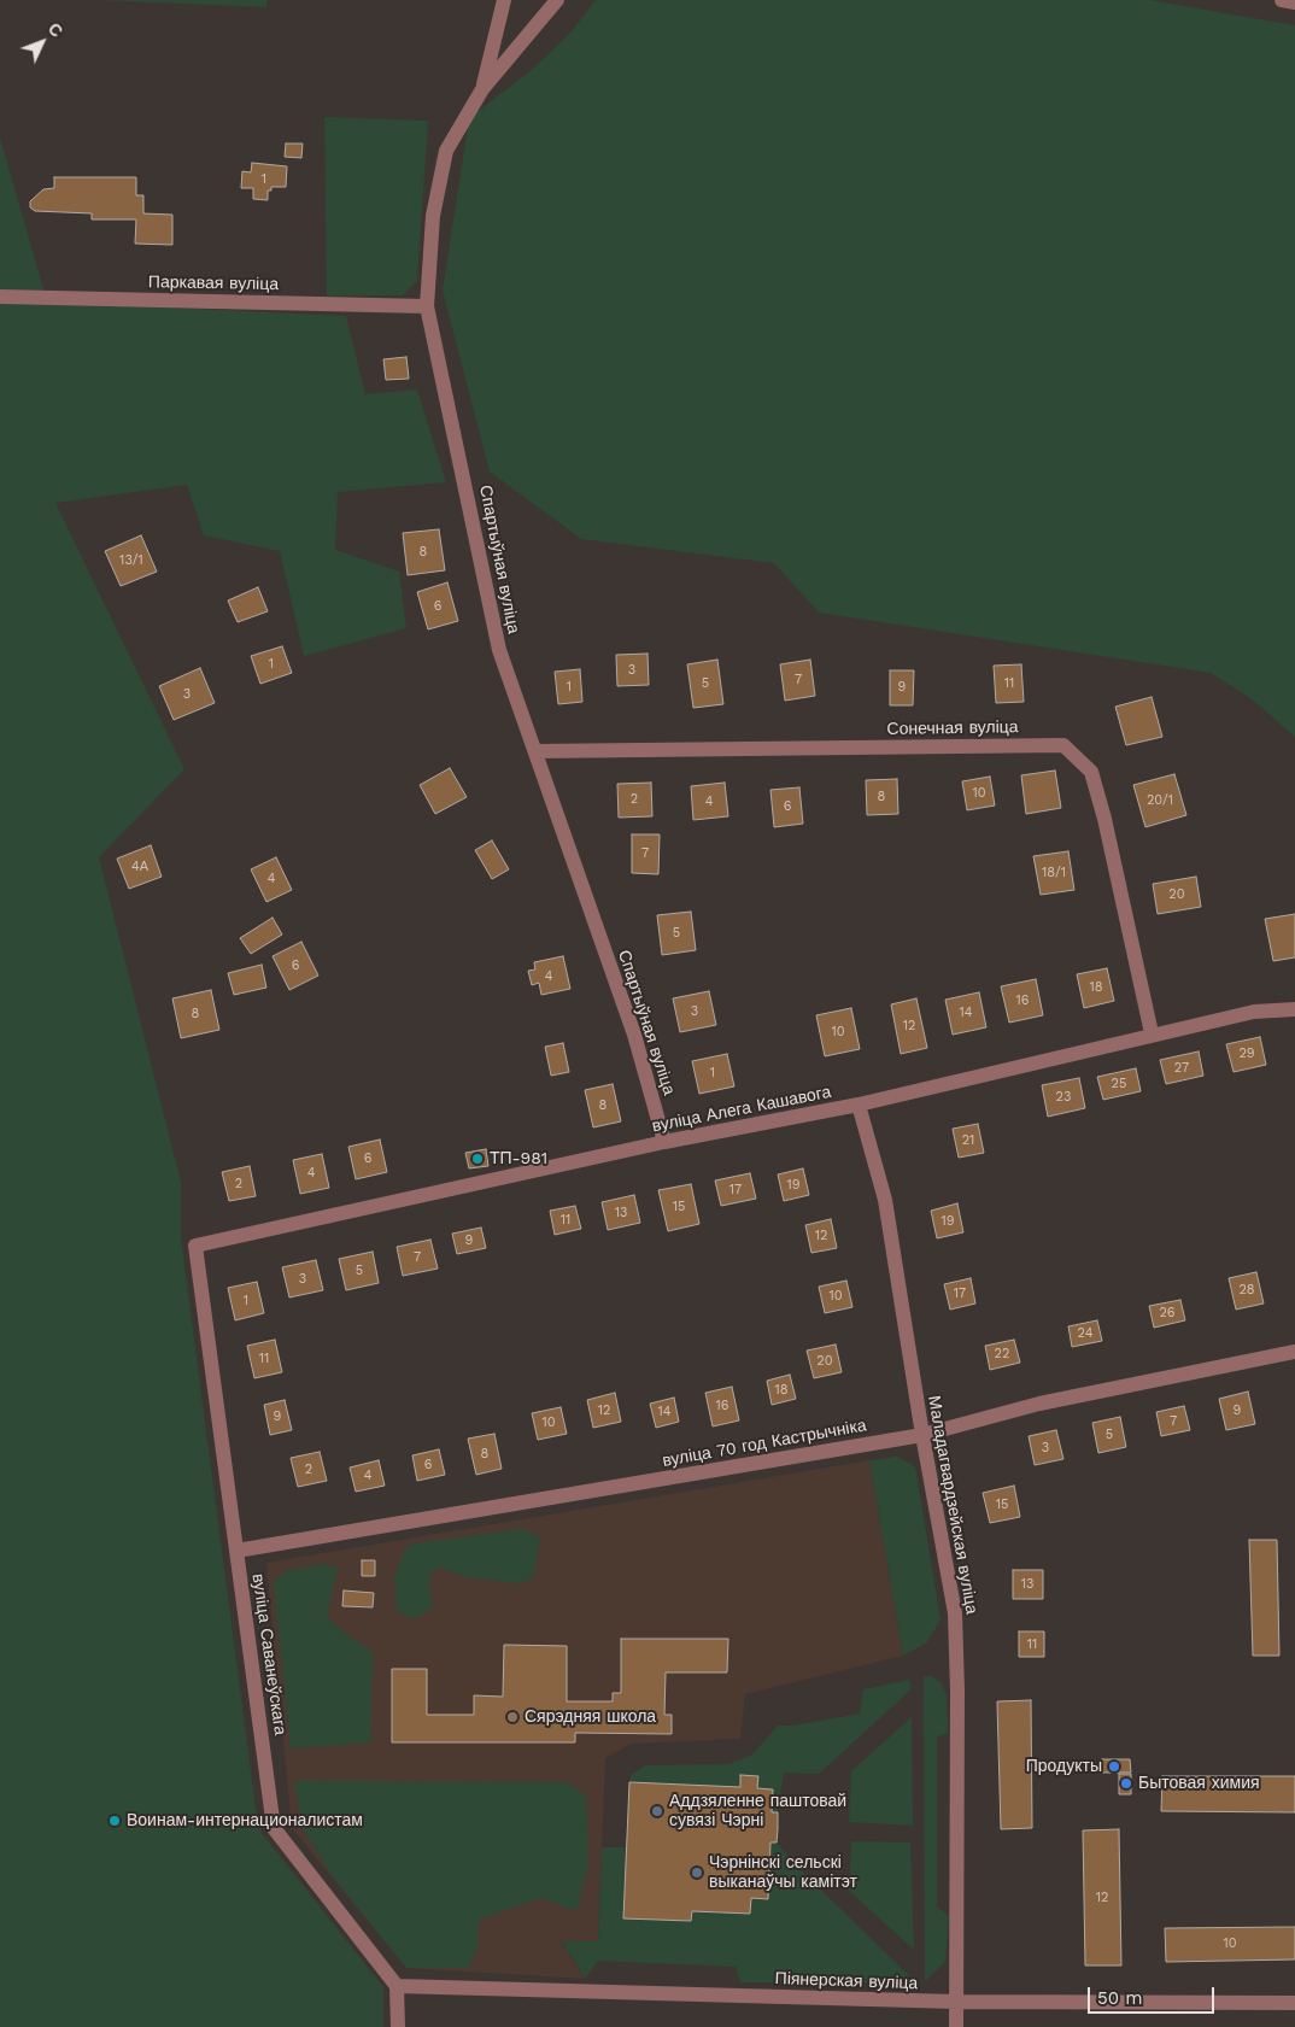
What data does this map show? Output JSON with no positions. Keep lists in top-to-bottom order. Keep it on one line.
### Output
{"streets":{"street":["Паркавая вуліца","Спартыўная вуліца","Сонечная вуліца","вуліца Алега Кашавога","вуліца 70 год Кастрычніка","Маладагвардзейская вуліца","вуліца Саванеўскага","Піянерская вуліца"]},"crossings":[["Паркавая вуліца","Спартыўная вуліца"],["Спартыўная вуліца","Сонечная вуліца"],["Спартыўная вуліца","вуліца Алега Кашавога"],["Сонечная вуліца","вуліца Алега Кашавога"],["вуліца Алега Кашавога","Маладагвардзейская вуліца"],["вуліца Алега Кашавога","вуліца Саванеўскага"],["вуліца 70 год Кастрычніка","Маладагвардзейская вуліца"],["вуліца 70 год Кастрычніка","вуліца Саванеўскага"],["Маладагвардзейская вуліца","Піянерская вуліца"],["вуліца Саванеўскага","Піянерская вуліца"]],"places":["ТП-981","Сярэдняя школа","Продукты","Бытовая химия","Аддзяленне паштовай сувязі Чэрні","Воинам-интернационалистам","Чэрнінскі сельскі выканаўчы камітэт"],"house_numbers":["1","8","13/1","6","1","3","7","5","11","1","9","3","10","8","2","20/1","4","6","7","4А","18/1","4","20","5","6","4","18","16","3","14","8","12","10","29","27","1","25","23","8","21","6","4","2","19","17","15","13","11","19","12","9","7","5","3","28","17","10","1","26","24","22","11","20","18","16","12","9","14","9","7","10","5","3","8","6","2","4","15","13","11","12","10"],"scale_bar":"50 m","north":"top right"}
